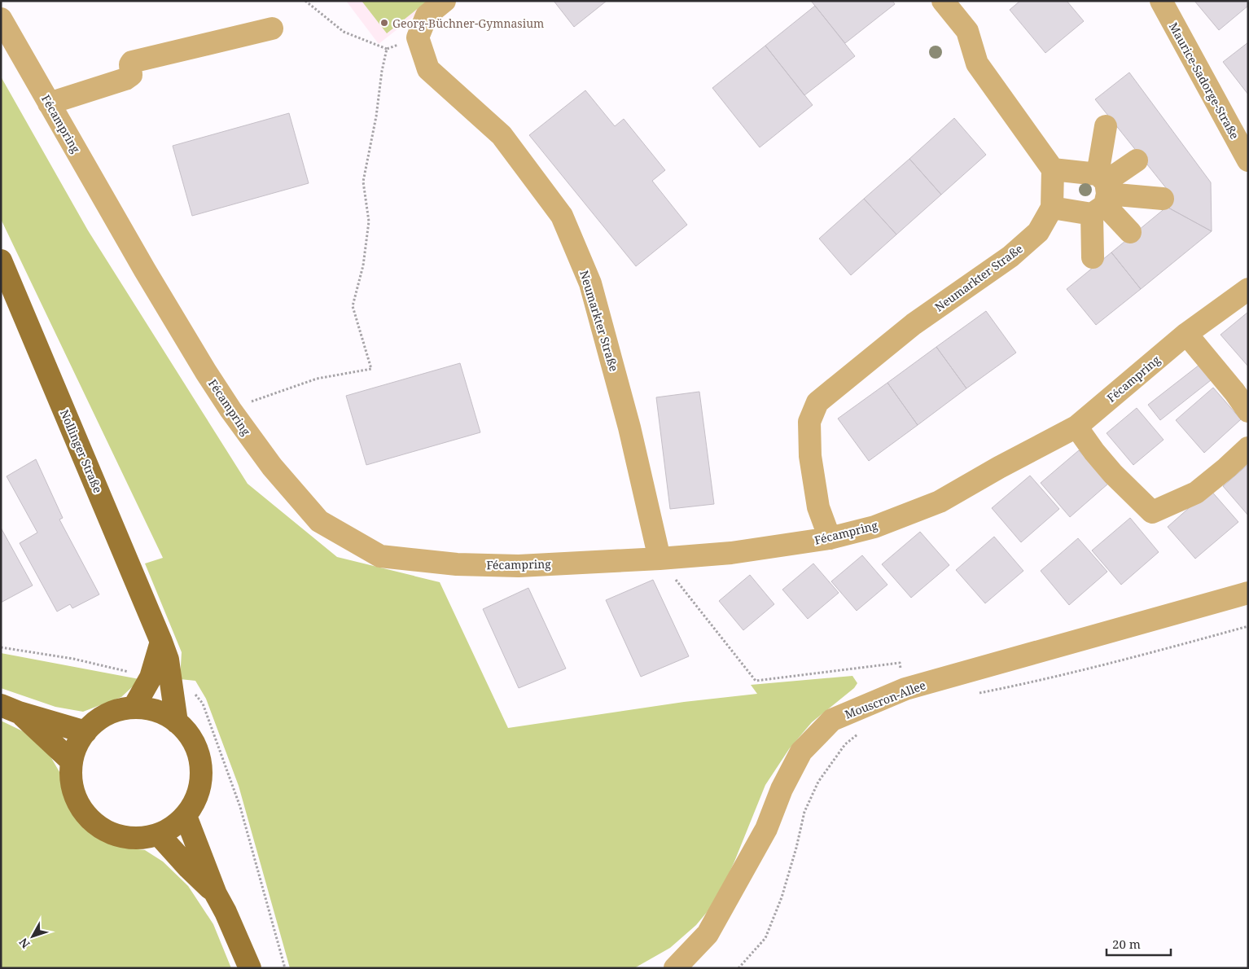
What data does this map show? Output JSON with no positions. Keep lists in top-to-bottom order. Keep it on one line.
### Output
{"streets":{"main road":["Nollinger Straße"],"street":["Maurice-Sadorge-Straße","Fécampring","Neumarkter Straße","Mouscron-Allee"]},"crossings":[["Fécampring","Neumarkter Straße"]],"places":["Georg-Büchner-Gymnasium"],"scale_bar":"20 m","north":"bottom left"}
